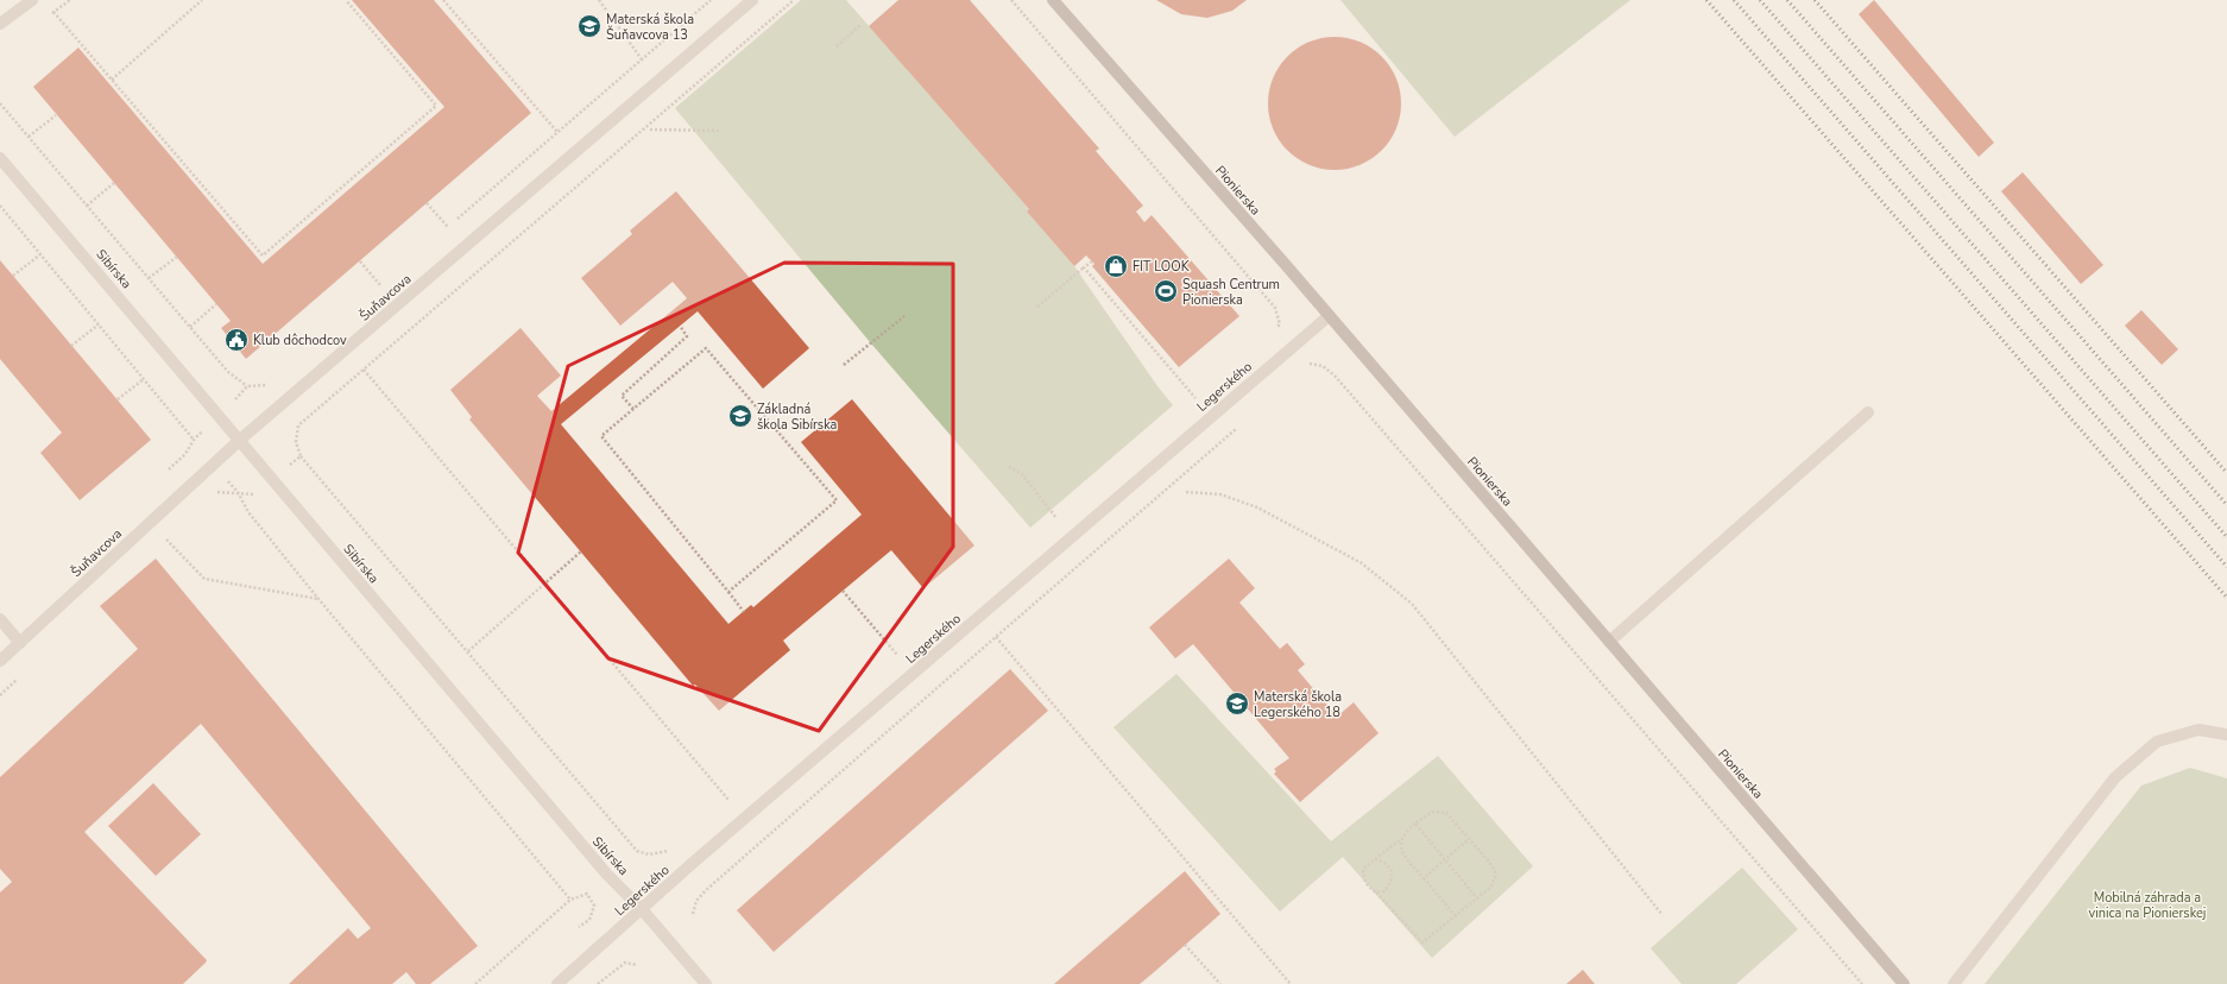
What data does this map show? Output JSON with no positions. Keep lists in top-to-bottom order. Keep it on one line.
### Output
{"streets":{"street":["Pionierska","Sibírska","Šuňavcova","Legerského"]},"crossings":[["Pionierska","Legerského"],["Sibírska","Šuňavcova"],["Sibírska","Legerského"]],"parks":["Mobilná záhrada a vinica na Pionierskej"],"places":{"school or university":["Materská škola Šuňavcova 13","Základná škola Sibírska","Materská škola Legerského 18"],"shop":["FIT LOOK"],"sports":["Squash Centrum Pionierska"],"public building":["Klub dôchodcov"]}}
